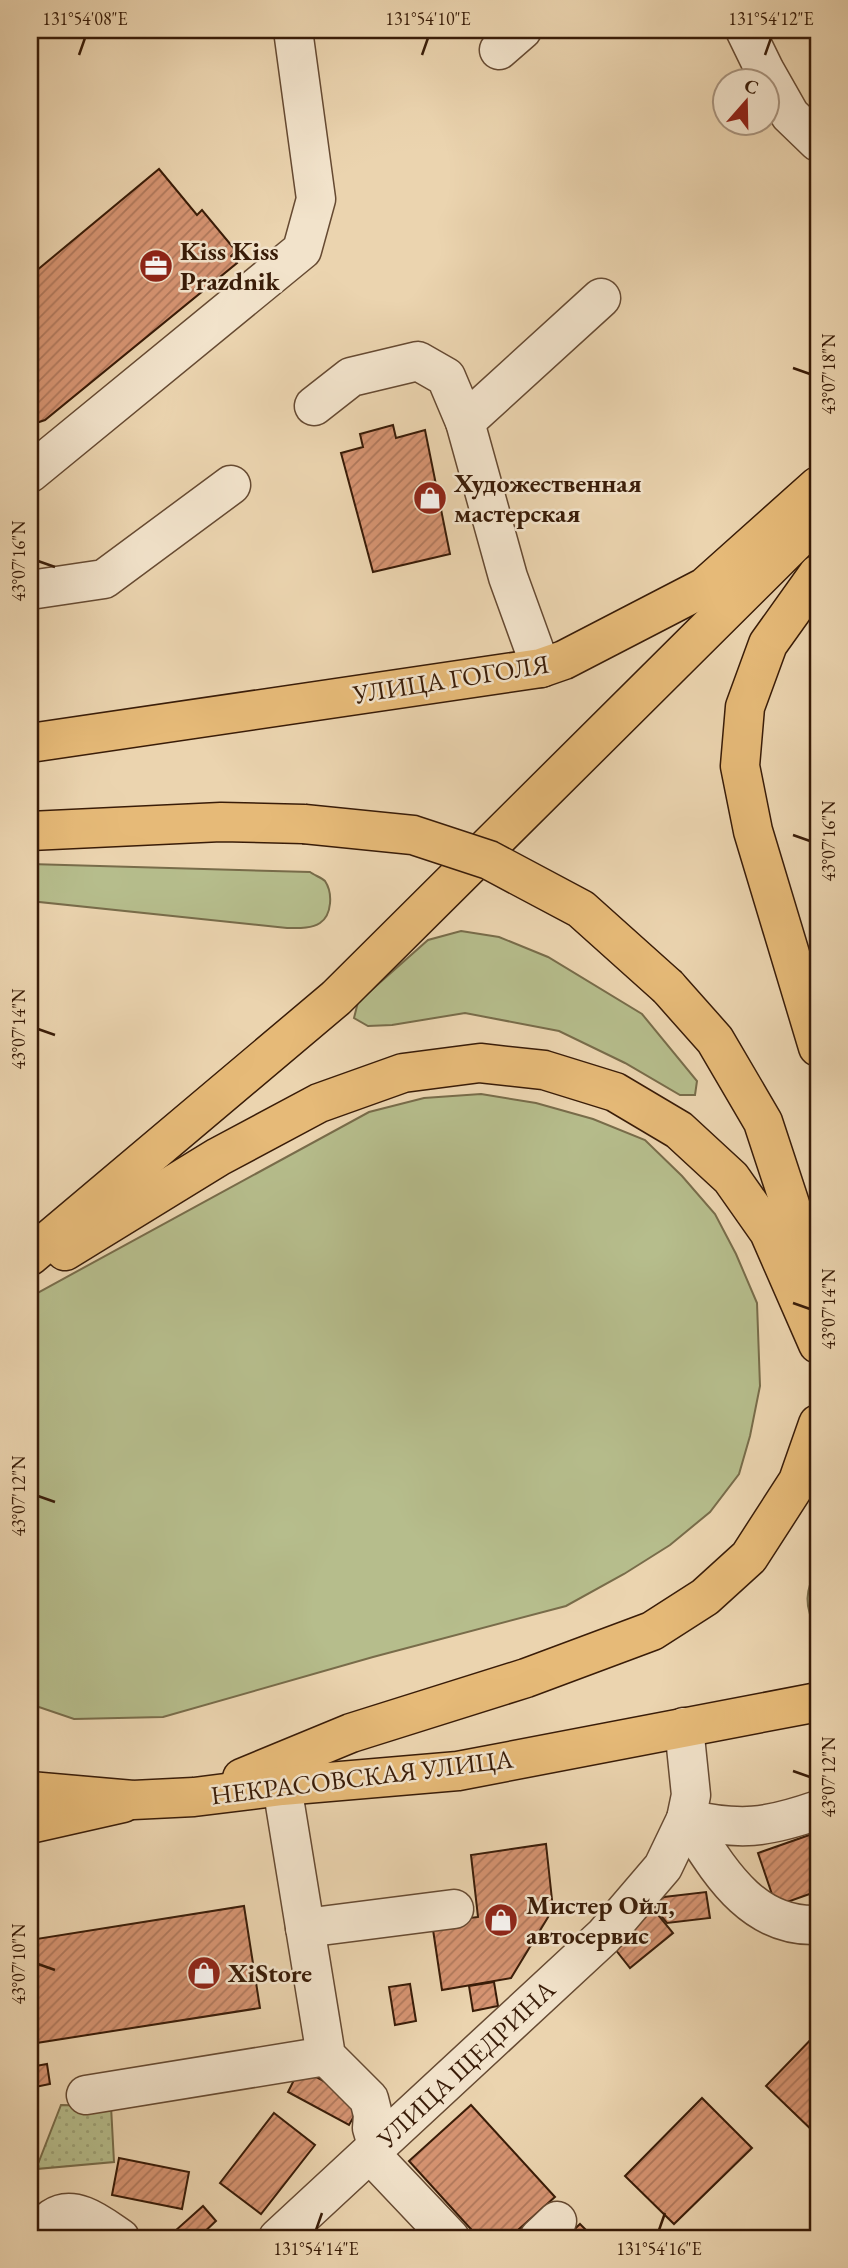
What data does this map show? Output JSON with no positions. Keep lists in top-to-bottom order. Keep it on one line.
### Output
{"streets":{"main road":["УЛИЦА ГОГОЛЯ","НЕКРАСОВСКАЯ УЛИЦА"],"lane":["УЛИЦА ЩЕДРИНА"]},"crossings":[["НЕКРАСОВСКАЯ УЛИЦА","УЛИЦА ЩЕДРИНА"]],"places":{"office":["Kiss Kiss Prazdnik"],"shop":["Художественная мастерская","Мистер Ойл, автосервис","XiStore"]},"north":"top","coordinates":["131°54'08\"E","131°54'10\"E","131°54'12\"E","43°07'18\"N","43°07'16\"N","43°07'14\"N","43°07'12\"N","43°07'10\"N","131°54'14\"E","131°54'16\"E"]}
